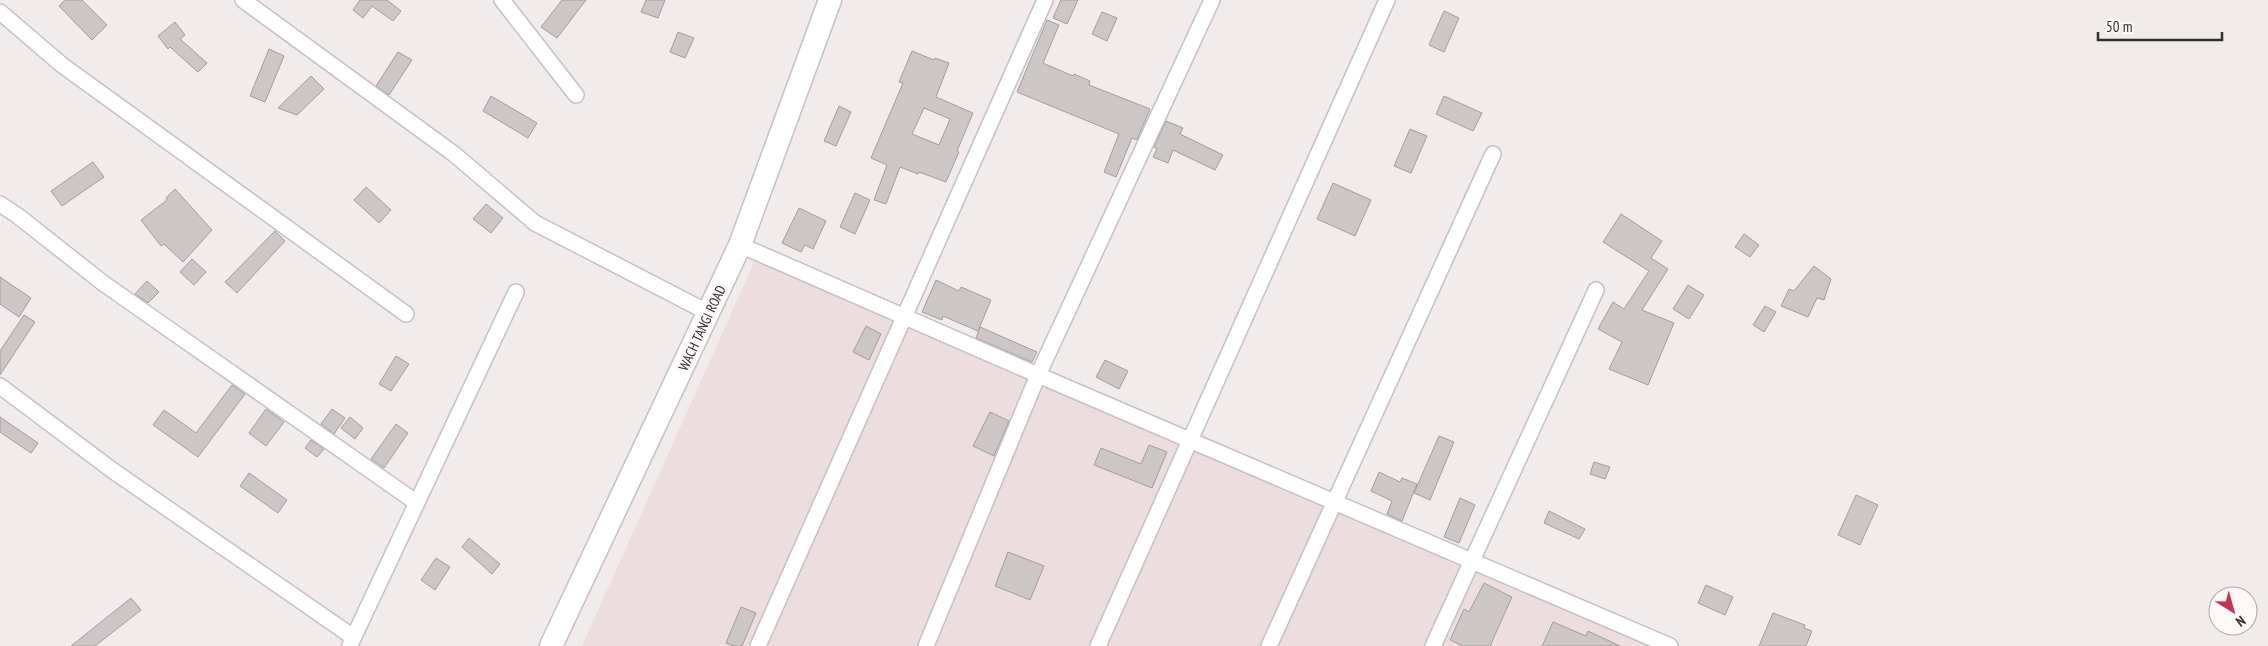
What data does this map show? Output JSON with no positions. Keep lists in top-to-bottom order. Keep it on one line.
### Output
{"streets":{"main road":["WACH TANGI ROAD"]},"scale_bar":"50 m","north":"bottom right"}
